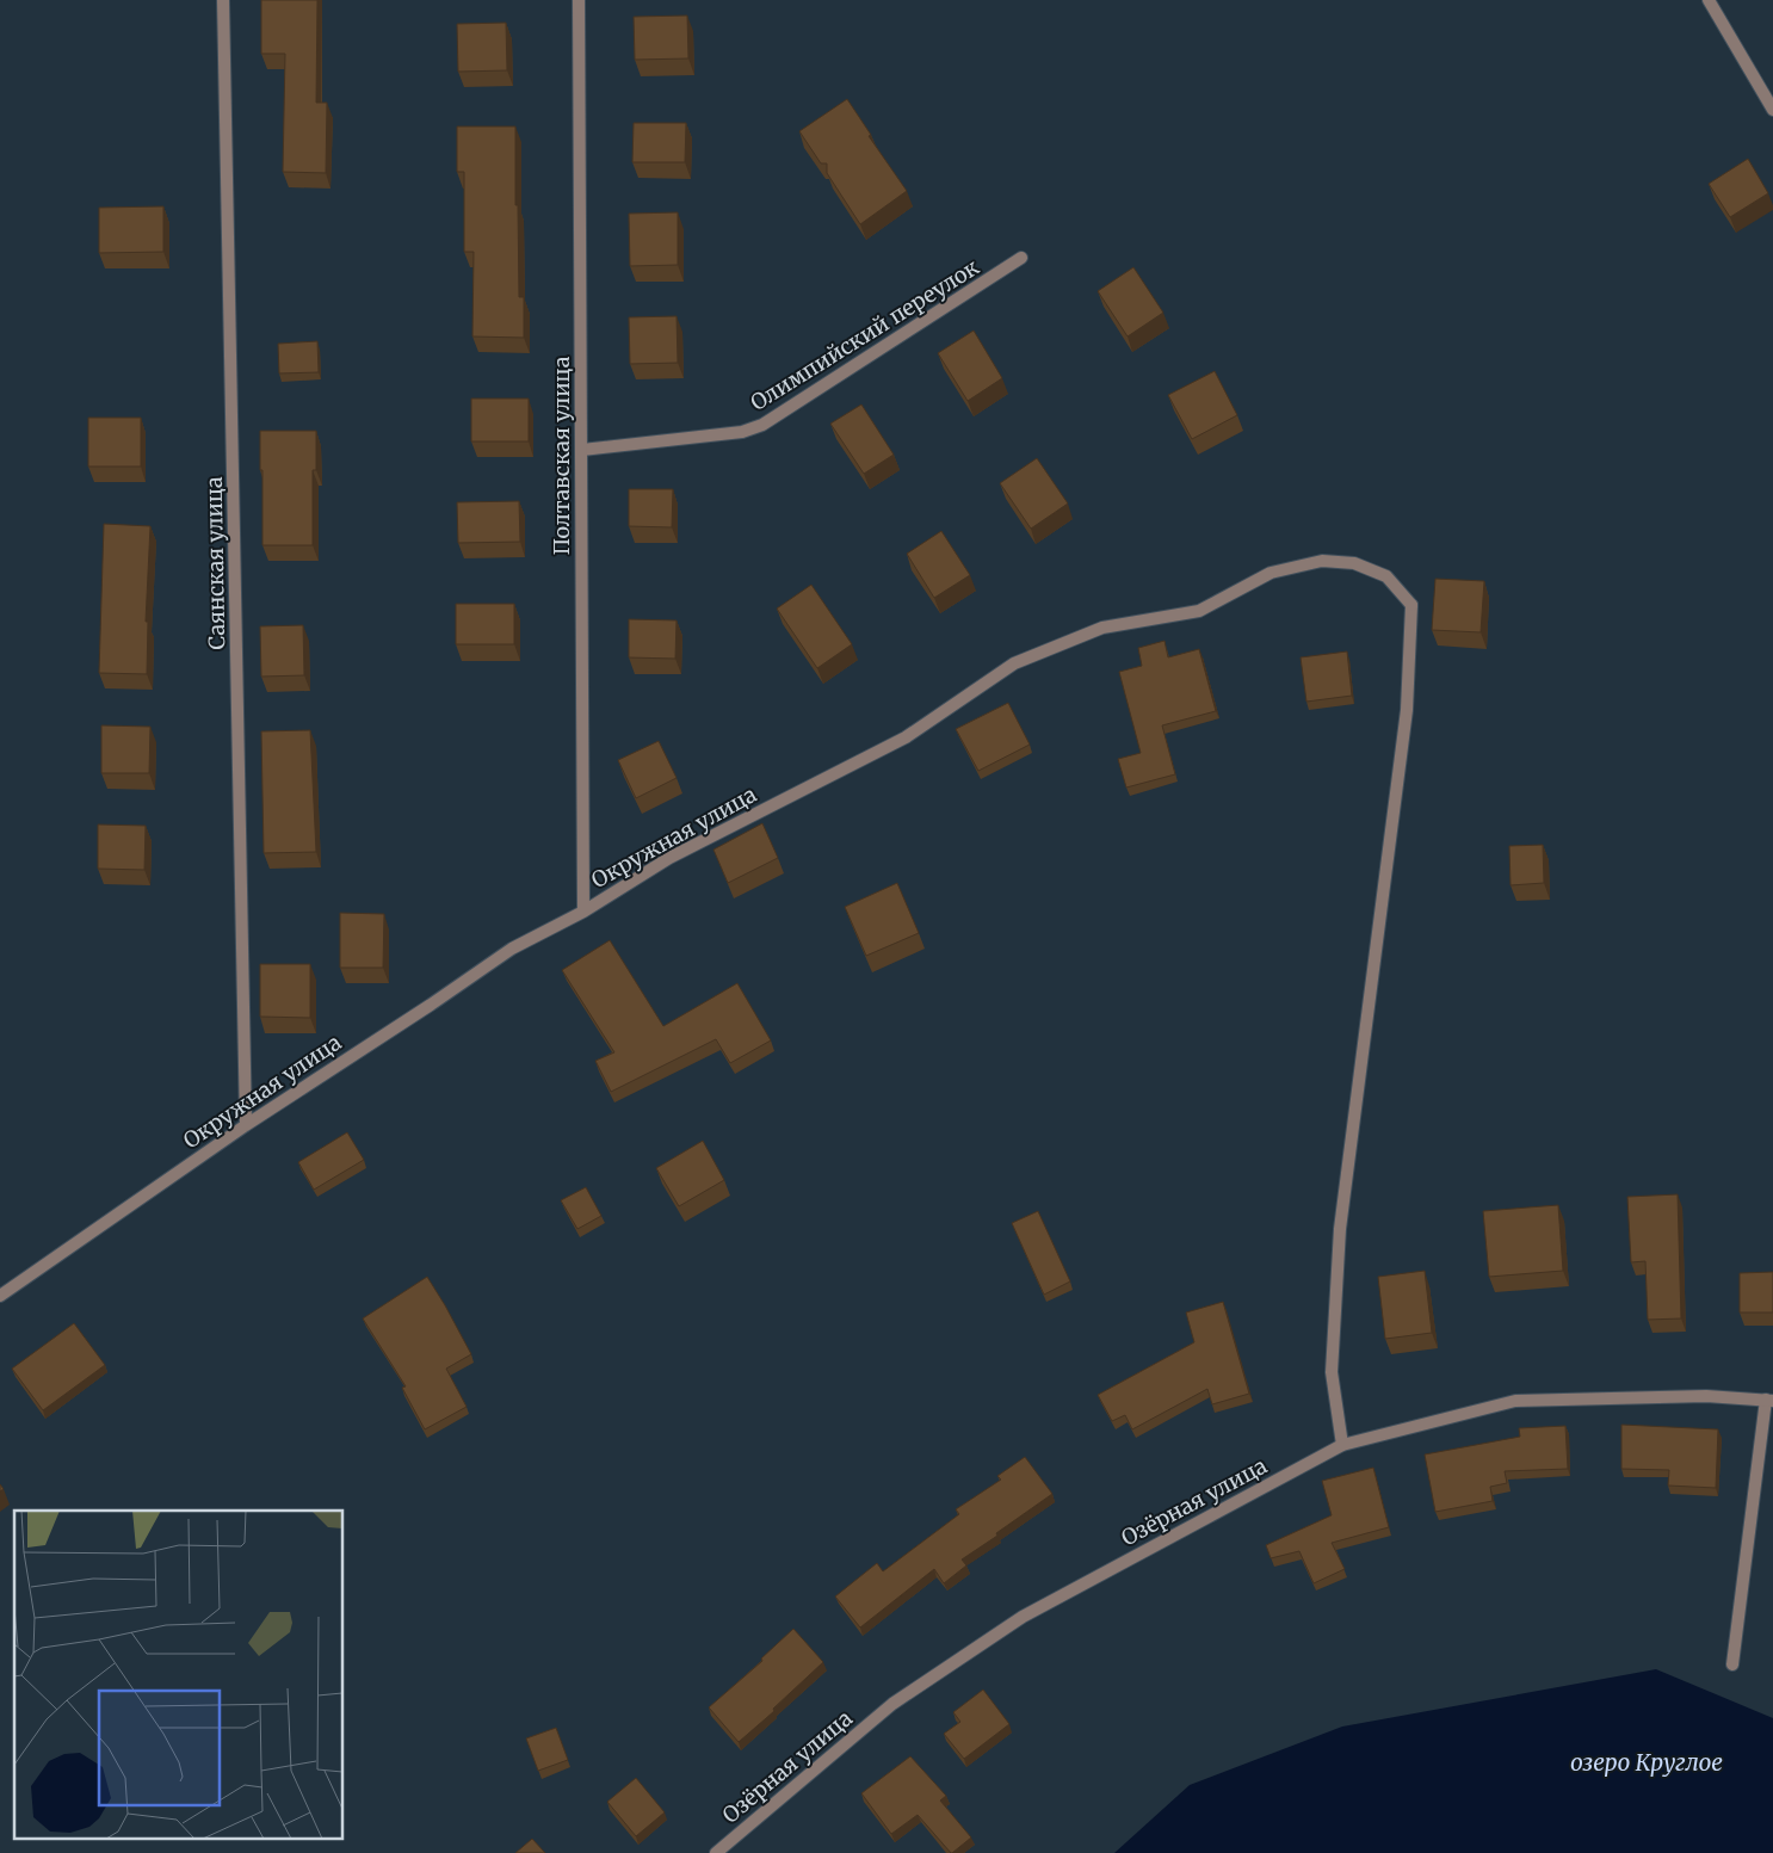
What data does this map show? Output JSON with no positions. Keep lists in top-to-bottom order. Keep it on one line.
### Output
{"streets":{"street":["Олимпийский переулок","Полтавская улица","Саянская улица","Окружная улица","Озёрная улица"]},"crossings":[["Олимпийский переулок","Полтавская улица"],["Полтавская улица","Окружная улица"],["Саянская улица","Окружная улица"],["Окружная улица","Озёрная улица"]],"water":["озеро Круглое"]}
